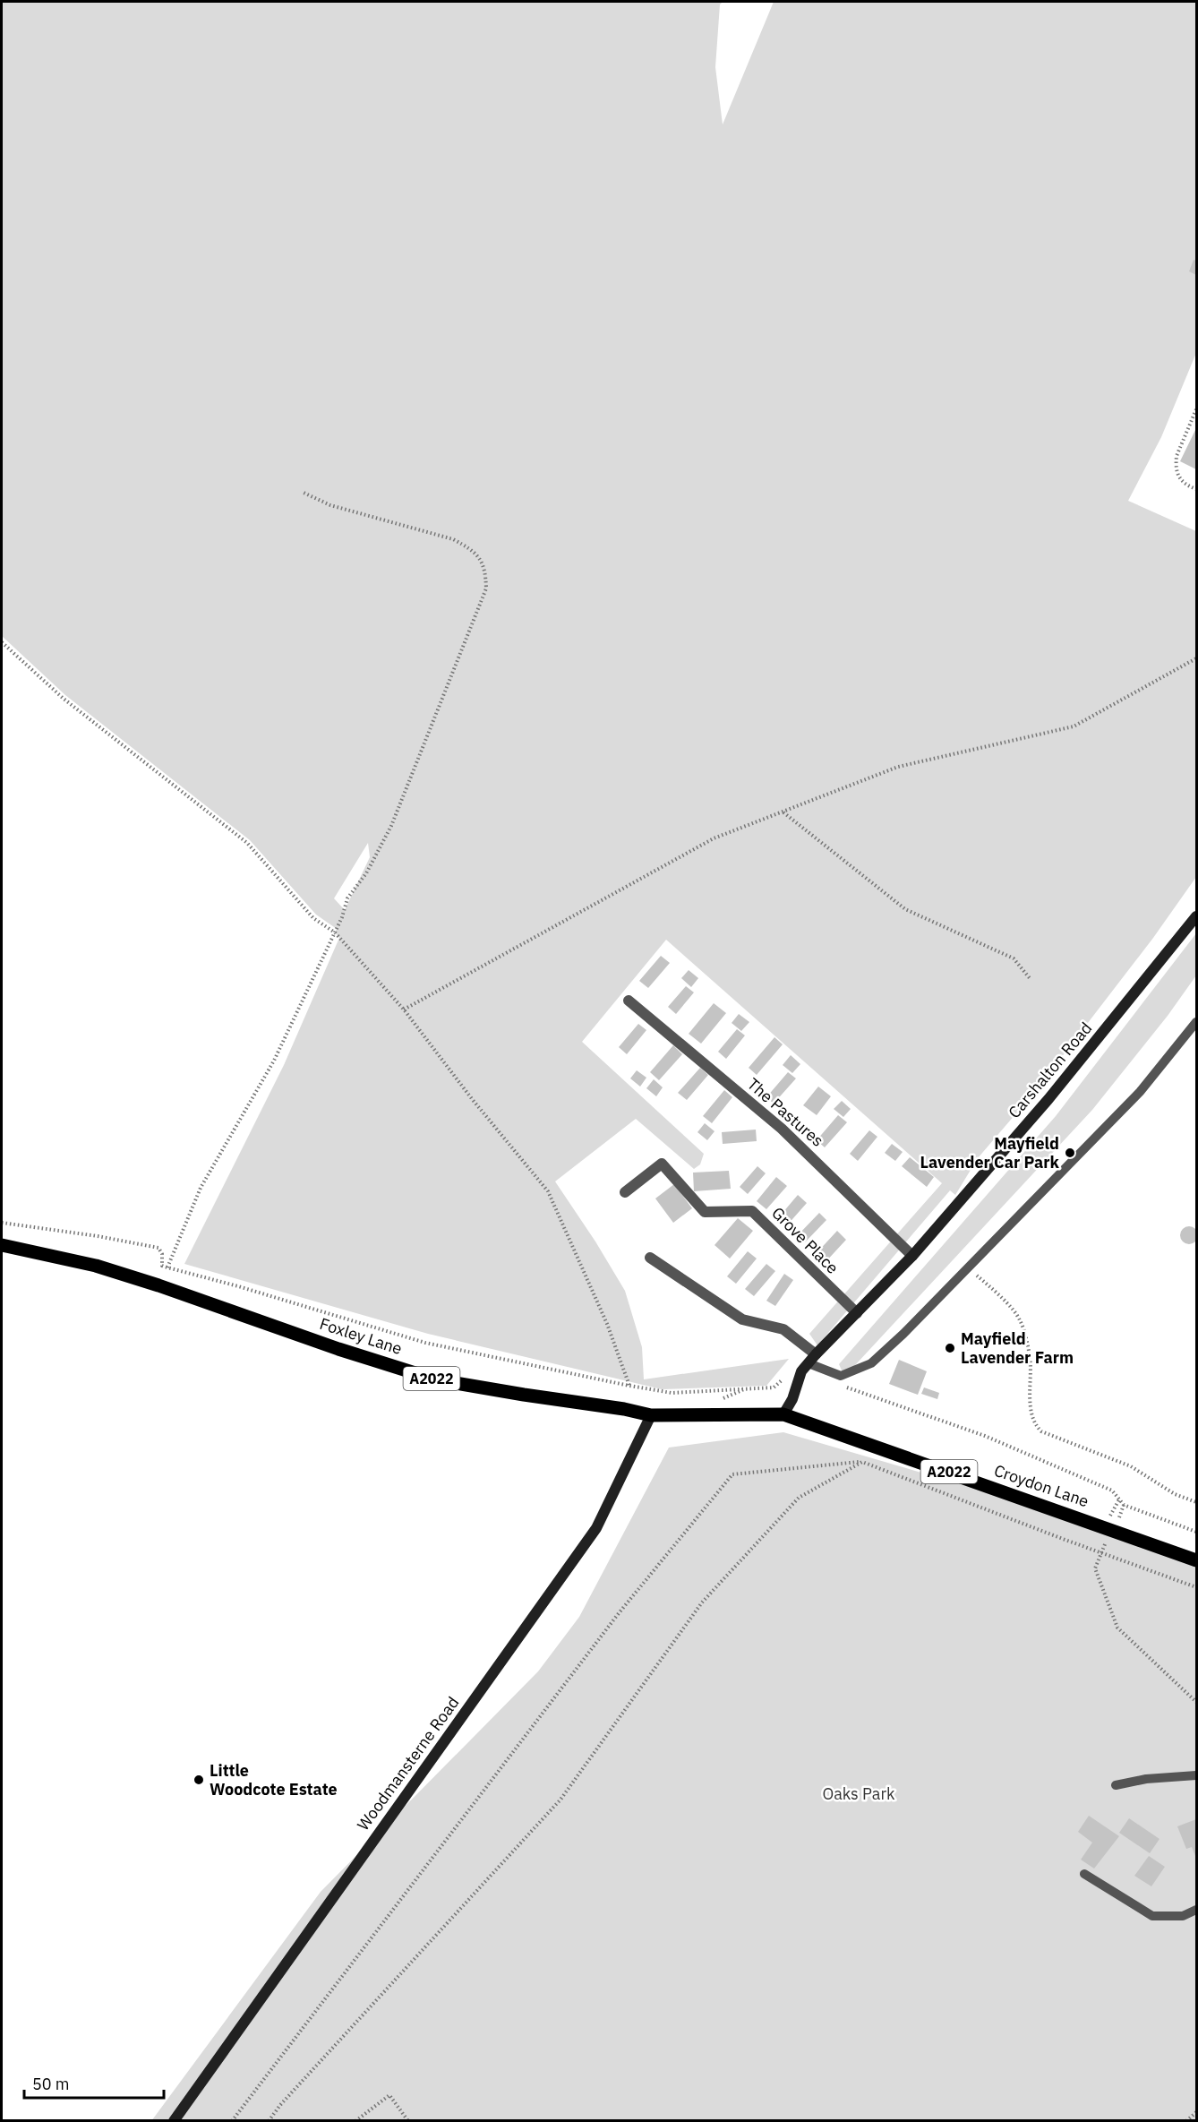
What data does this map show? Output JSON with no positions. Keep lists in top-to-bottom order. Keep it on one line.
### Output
{"streets":{"main road":["Carshalton Road","Foxley Lane","A2022","Croydon Lane","Woodmansterne Road"],"street":["The Pastures","Grove Place"]},"crossings":[["Carshalton Road","The Pastures"],["Carshalton Road","Grove Place"],["Carshalton Road","Foxley Lane"],["Carshalton Road","Croydon Lane"],["Foxley Lane","Croydon Lane"],["Foxley Lane","Woodmansterne Road"]],"parks":["Oaks Park"],"places":["Mayfield Lavender Car Park","Mayfield Lavender Farm","Little Woodcote Estate"],"scale_bar":"50 m"}
